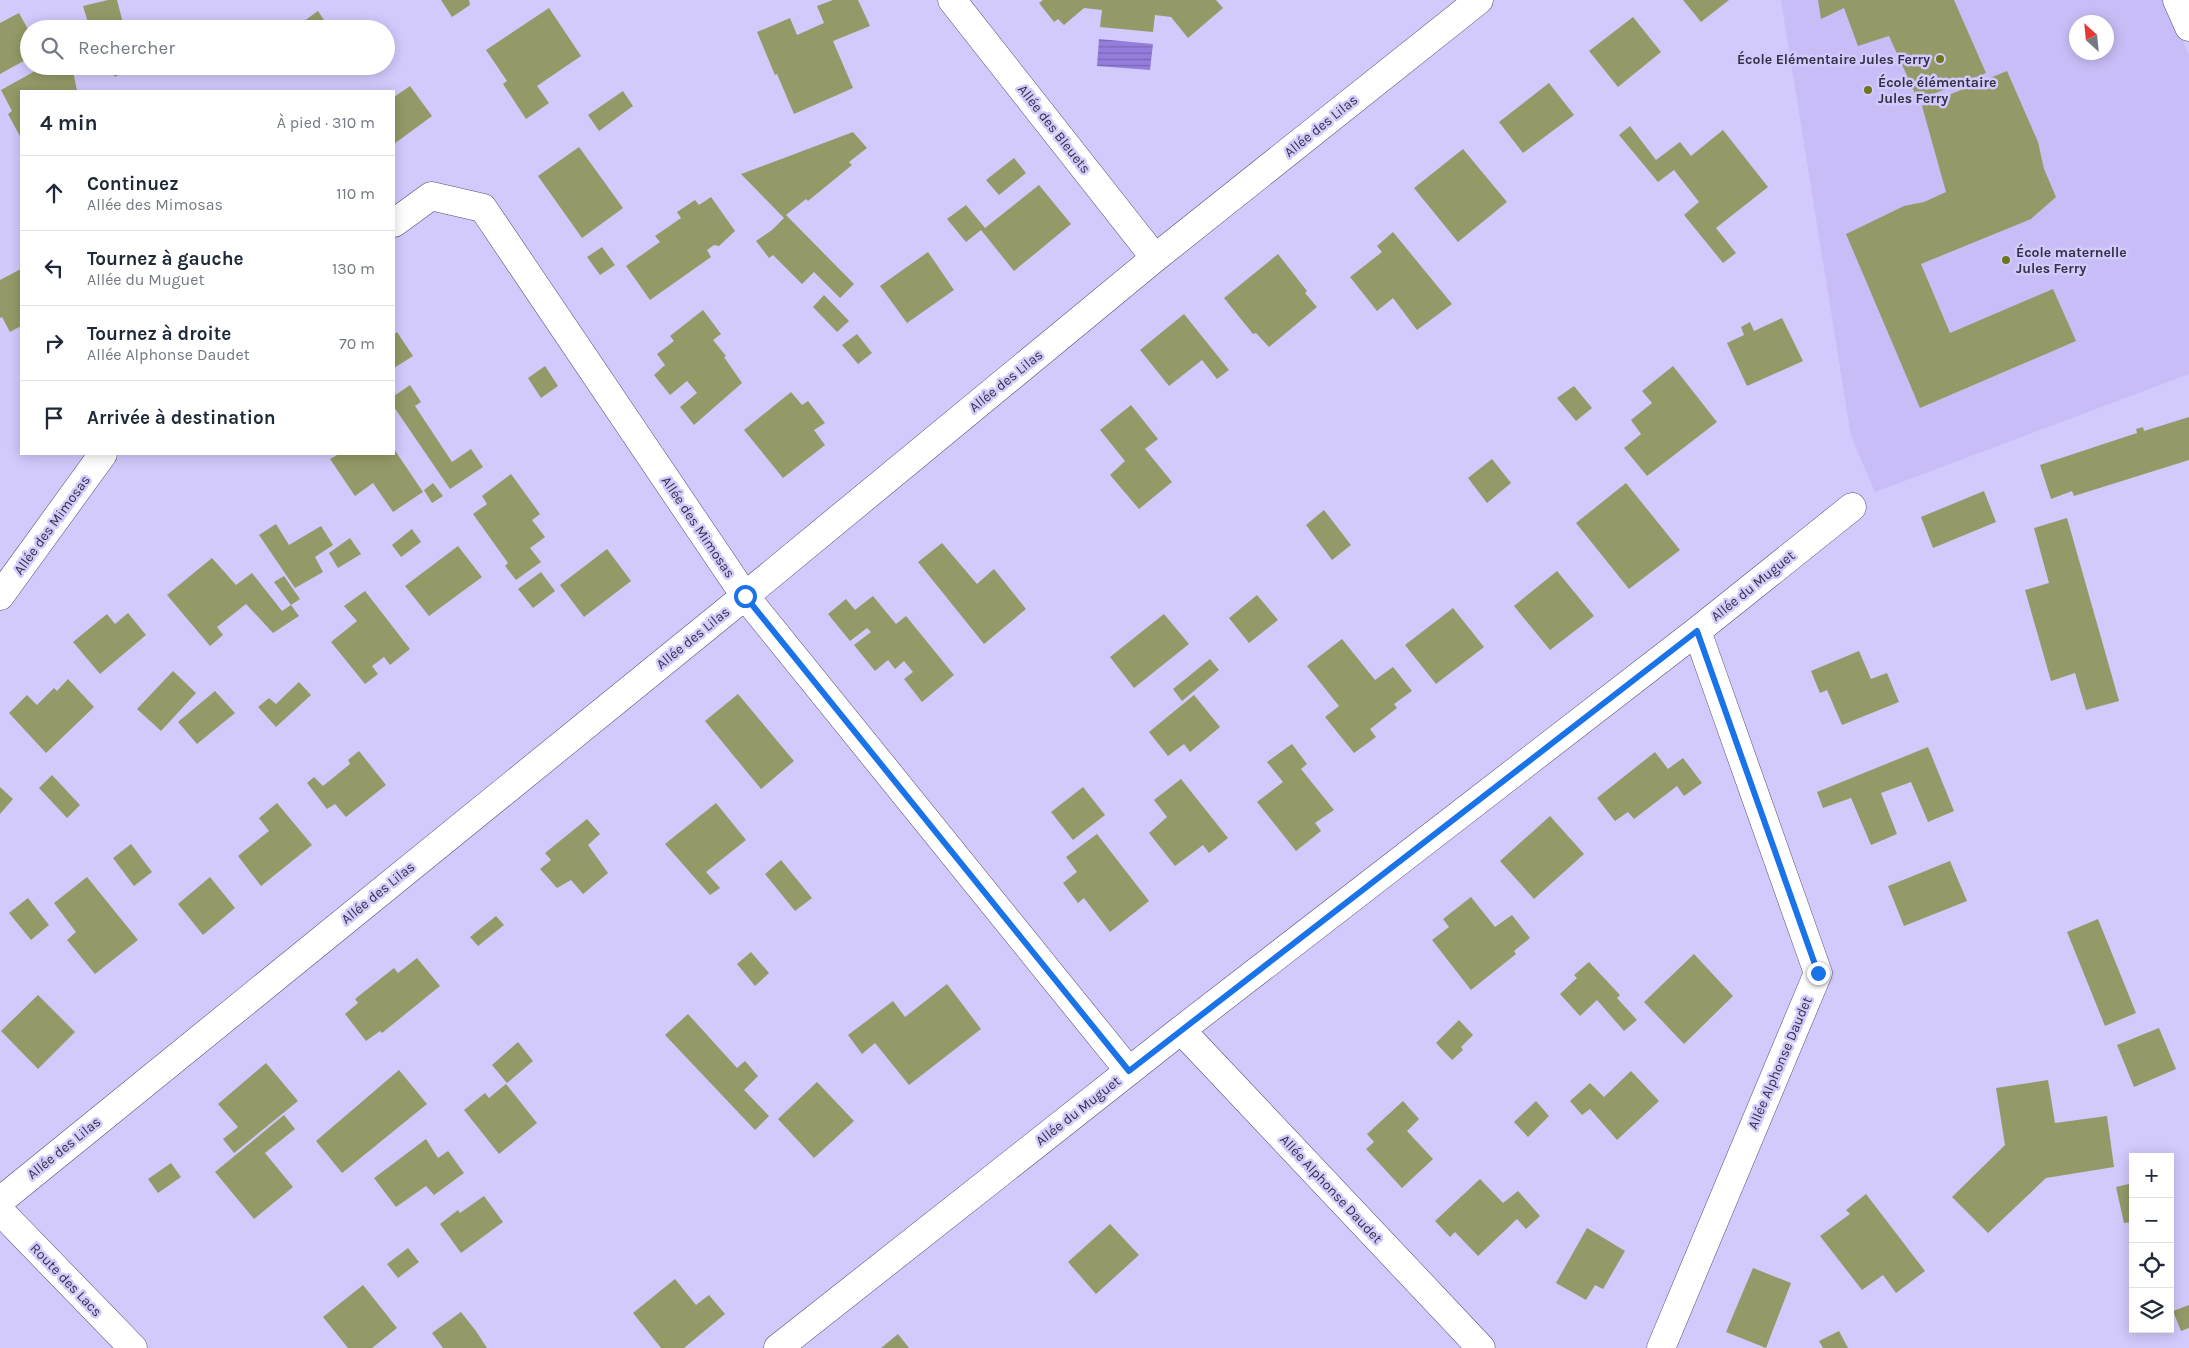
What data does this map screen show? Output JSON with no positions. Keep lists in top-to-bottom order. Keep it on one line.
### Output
{"streets":{"street":["Allée des Lilas","Allée des Bleuets","Allée des Mimosas","Allée du Muguet","Allée Alphonse Daudet","Route des Lacs"]},"crossings":[["Allée des Lilas","Allée des Bleuets"],["Allée des Lilas","Allée des Mimosas"],["Allée des Mimosas","Allée du Muguet"],["Allée du Muguet","Allée Alphonse Daudet"]],"places":["École Elémentaire Jules Ferry","École élémentaire Jules Ferry","École maternelle Jules Ferry"],"north":"top left","page":{"search":"Rechercher","heading":["4 min","À pied · 310 m"],"list":[["Continuez","Allée des Mimosas","110 m"],["Tournez à gauche","Allée du Muguet","130 m"],["Tournez à droite","Allée Alphonse Daudet","70 m"],"Arrivée à destination"],"map_buttons":["+","−"]}}
